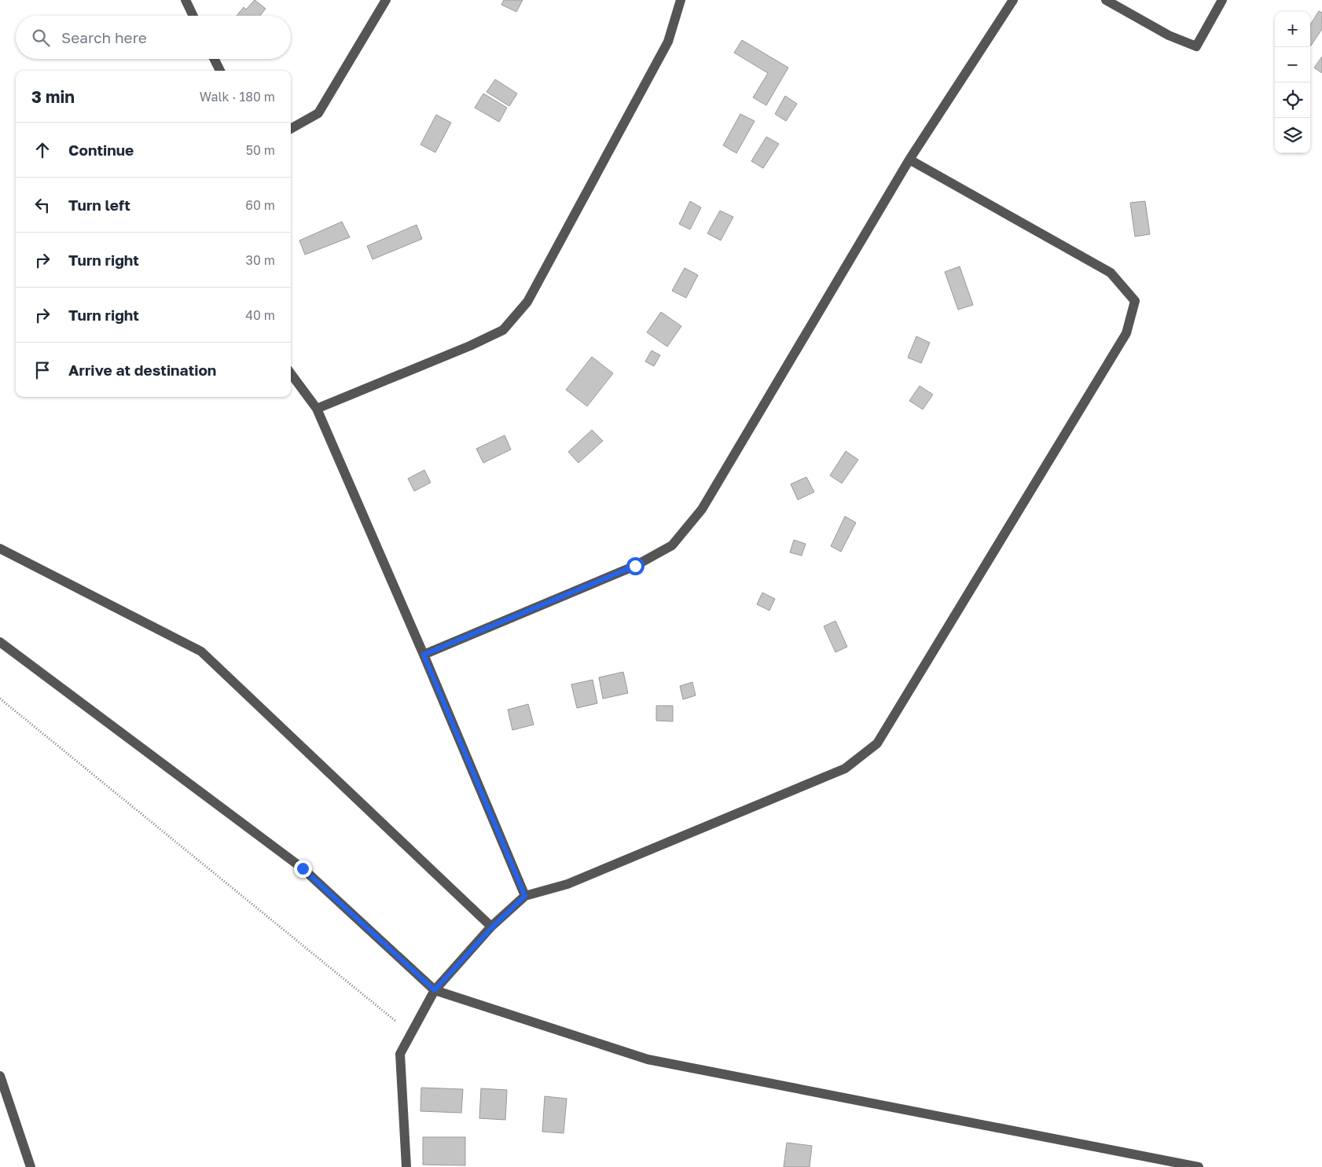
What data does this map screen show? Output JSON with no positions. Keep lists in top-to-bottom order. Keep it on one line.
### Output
{"page":{"map_buttons":["+","−"],"search":"Search here","heading":["3 min","Walk · 180 m"],"list":[["Continue","50 m"],["Turn left","60 m"],["Turn right","30 m"],["Turn right","40 m"],"Arrive at destination"]}}
